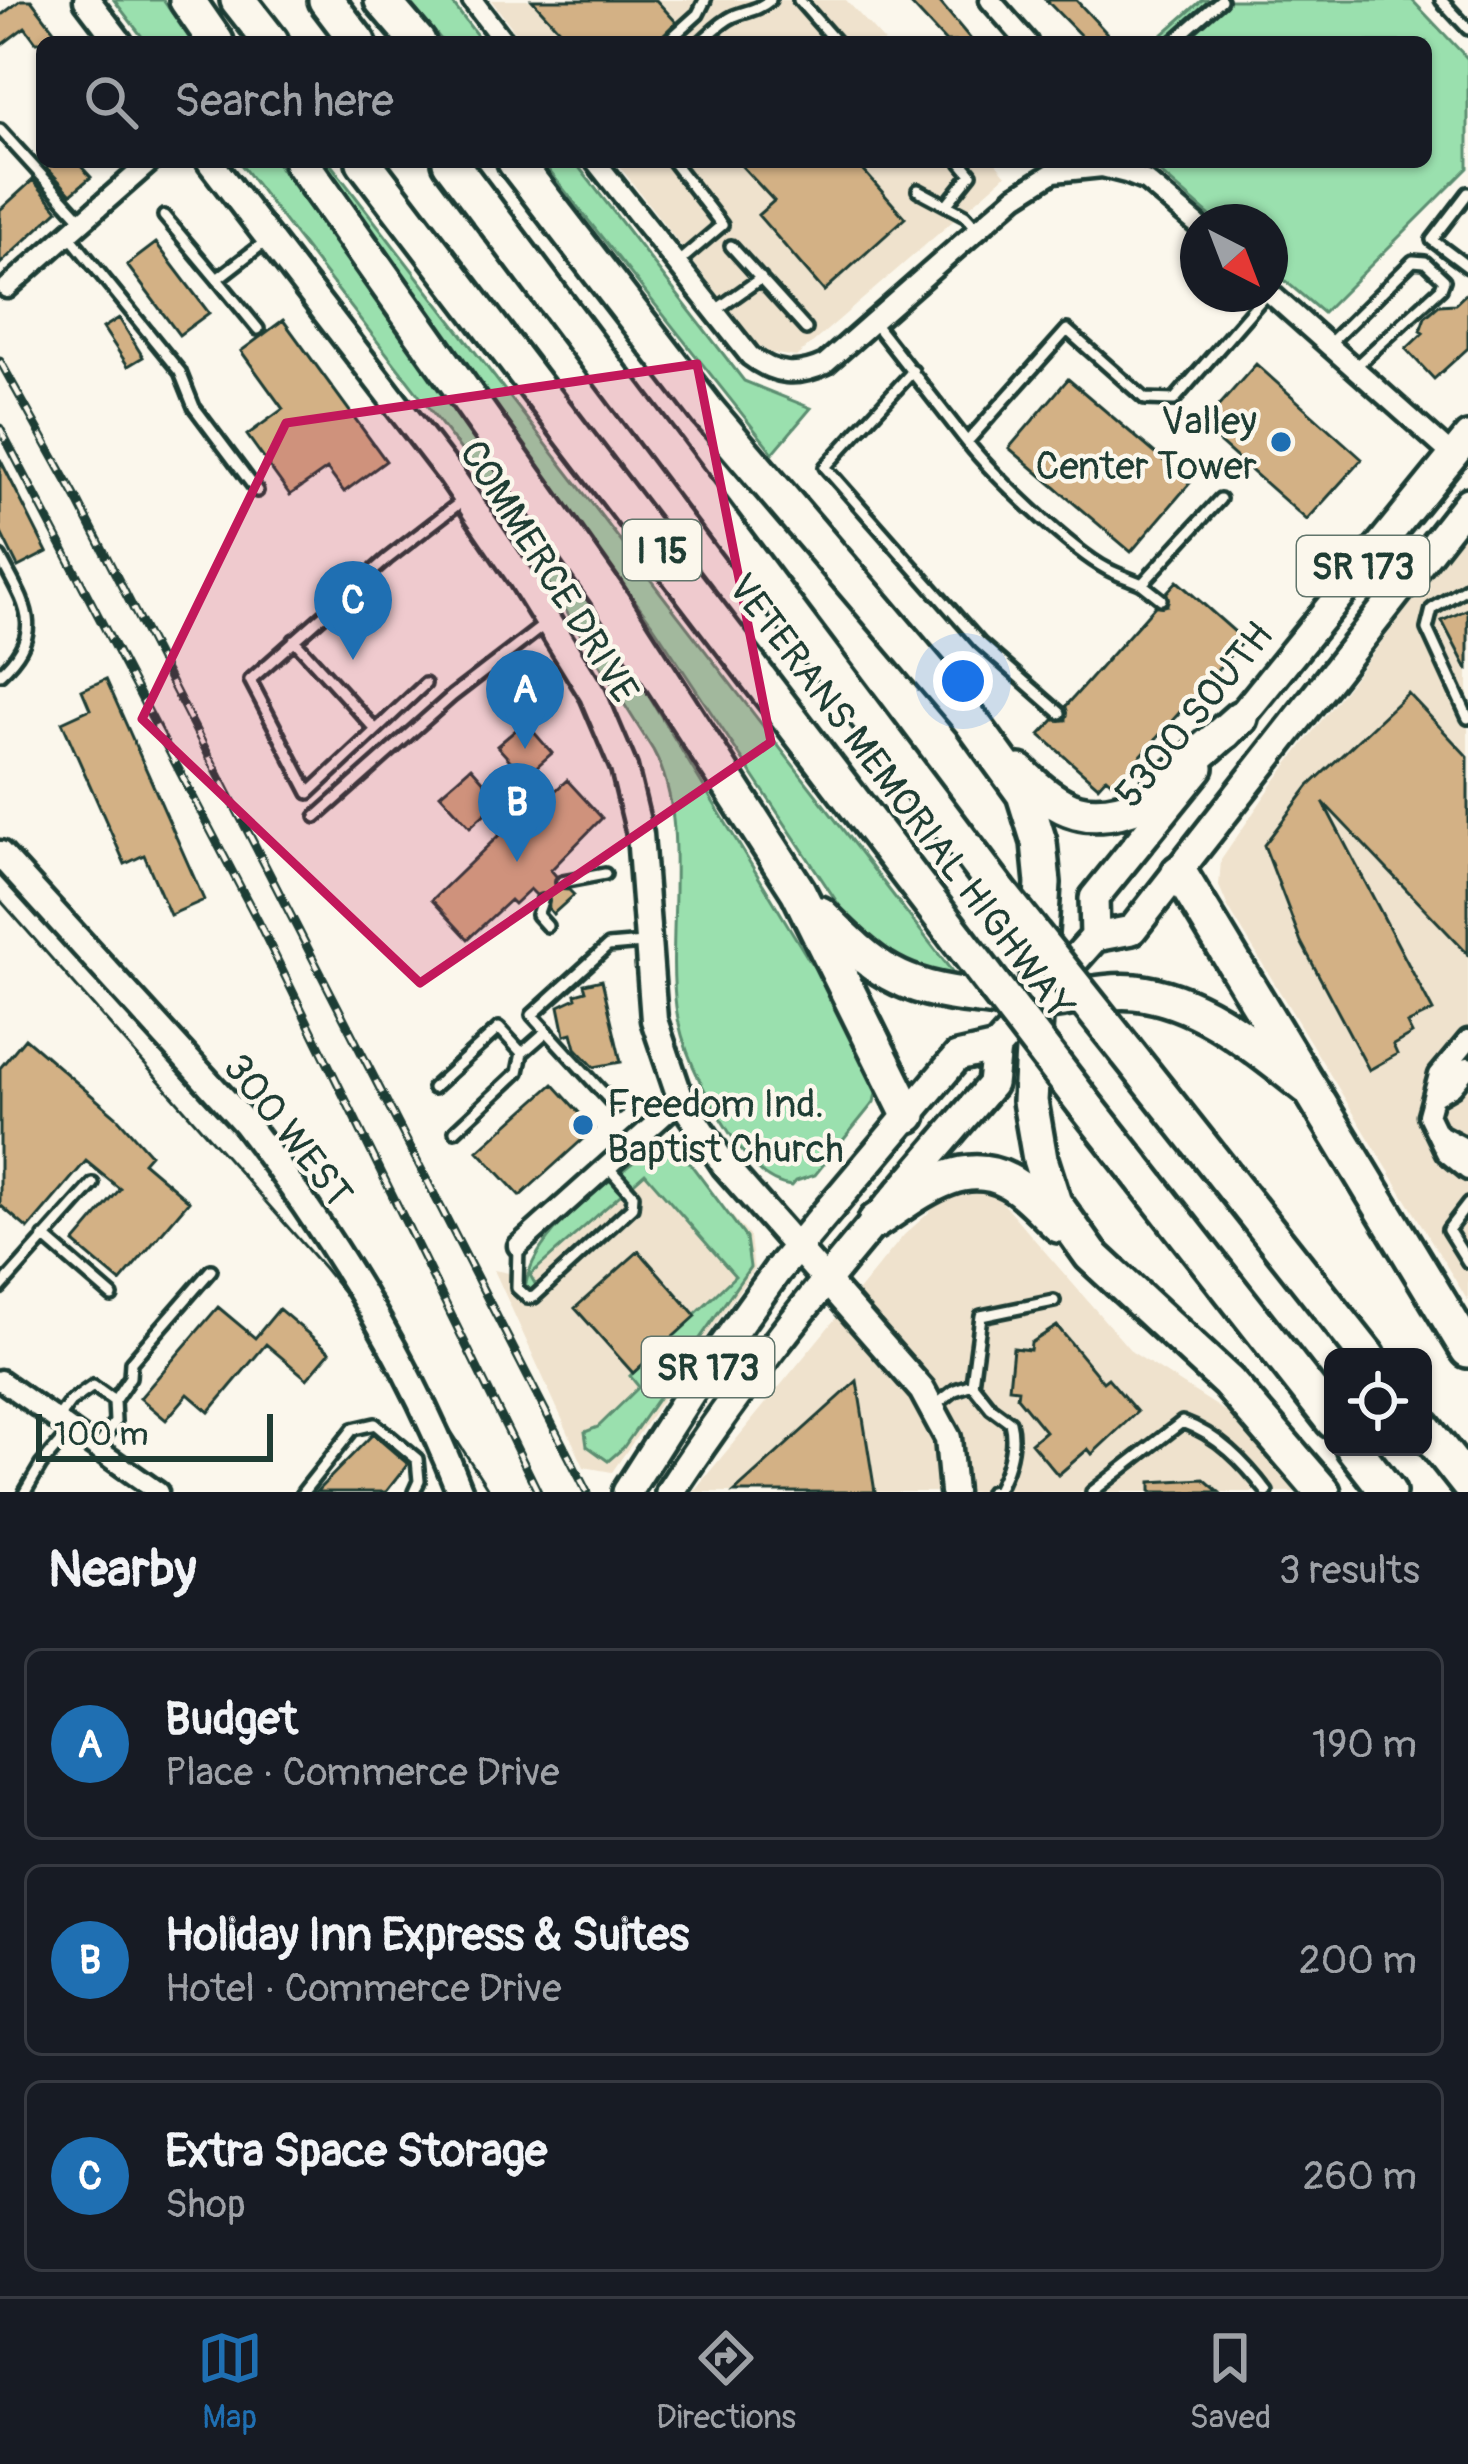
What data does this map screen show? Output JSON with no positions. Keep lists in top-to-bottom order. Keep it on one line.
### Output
{"streets":{"highway":["I 15","VETERANS MEMORIAL HIGHWAY"],"main road":["SR 173","5300 SOUTH"],"street":["COMMERCE DRIVE","300 WEST"]},"crossings":[["COMMERCE DRIVE","5300 SOUTH"]],"places":["Valley Center Tower","Freedom Ind. Baptist Church"],"scale_bar":"100 m","north":"bottom right","page":{"search":"Search here","pins":["C","A","B"],"scale":"100 m","heading":["Nearby","3 results"],"list":[{"mark":"A","name":"Budget","note":"Place · Commerce Drive","value":"190 m"},{"mark":"B","name":"Holiday Inn Express & Suites","note":"Hotel · Commerce Drive","value":"200 m"},{"mark":"C","name":"Extra Space Storage","note":"Shop","value":"260 m"}],"nav":["Map","Directions","Saved"]}}
